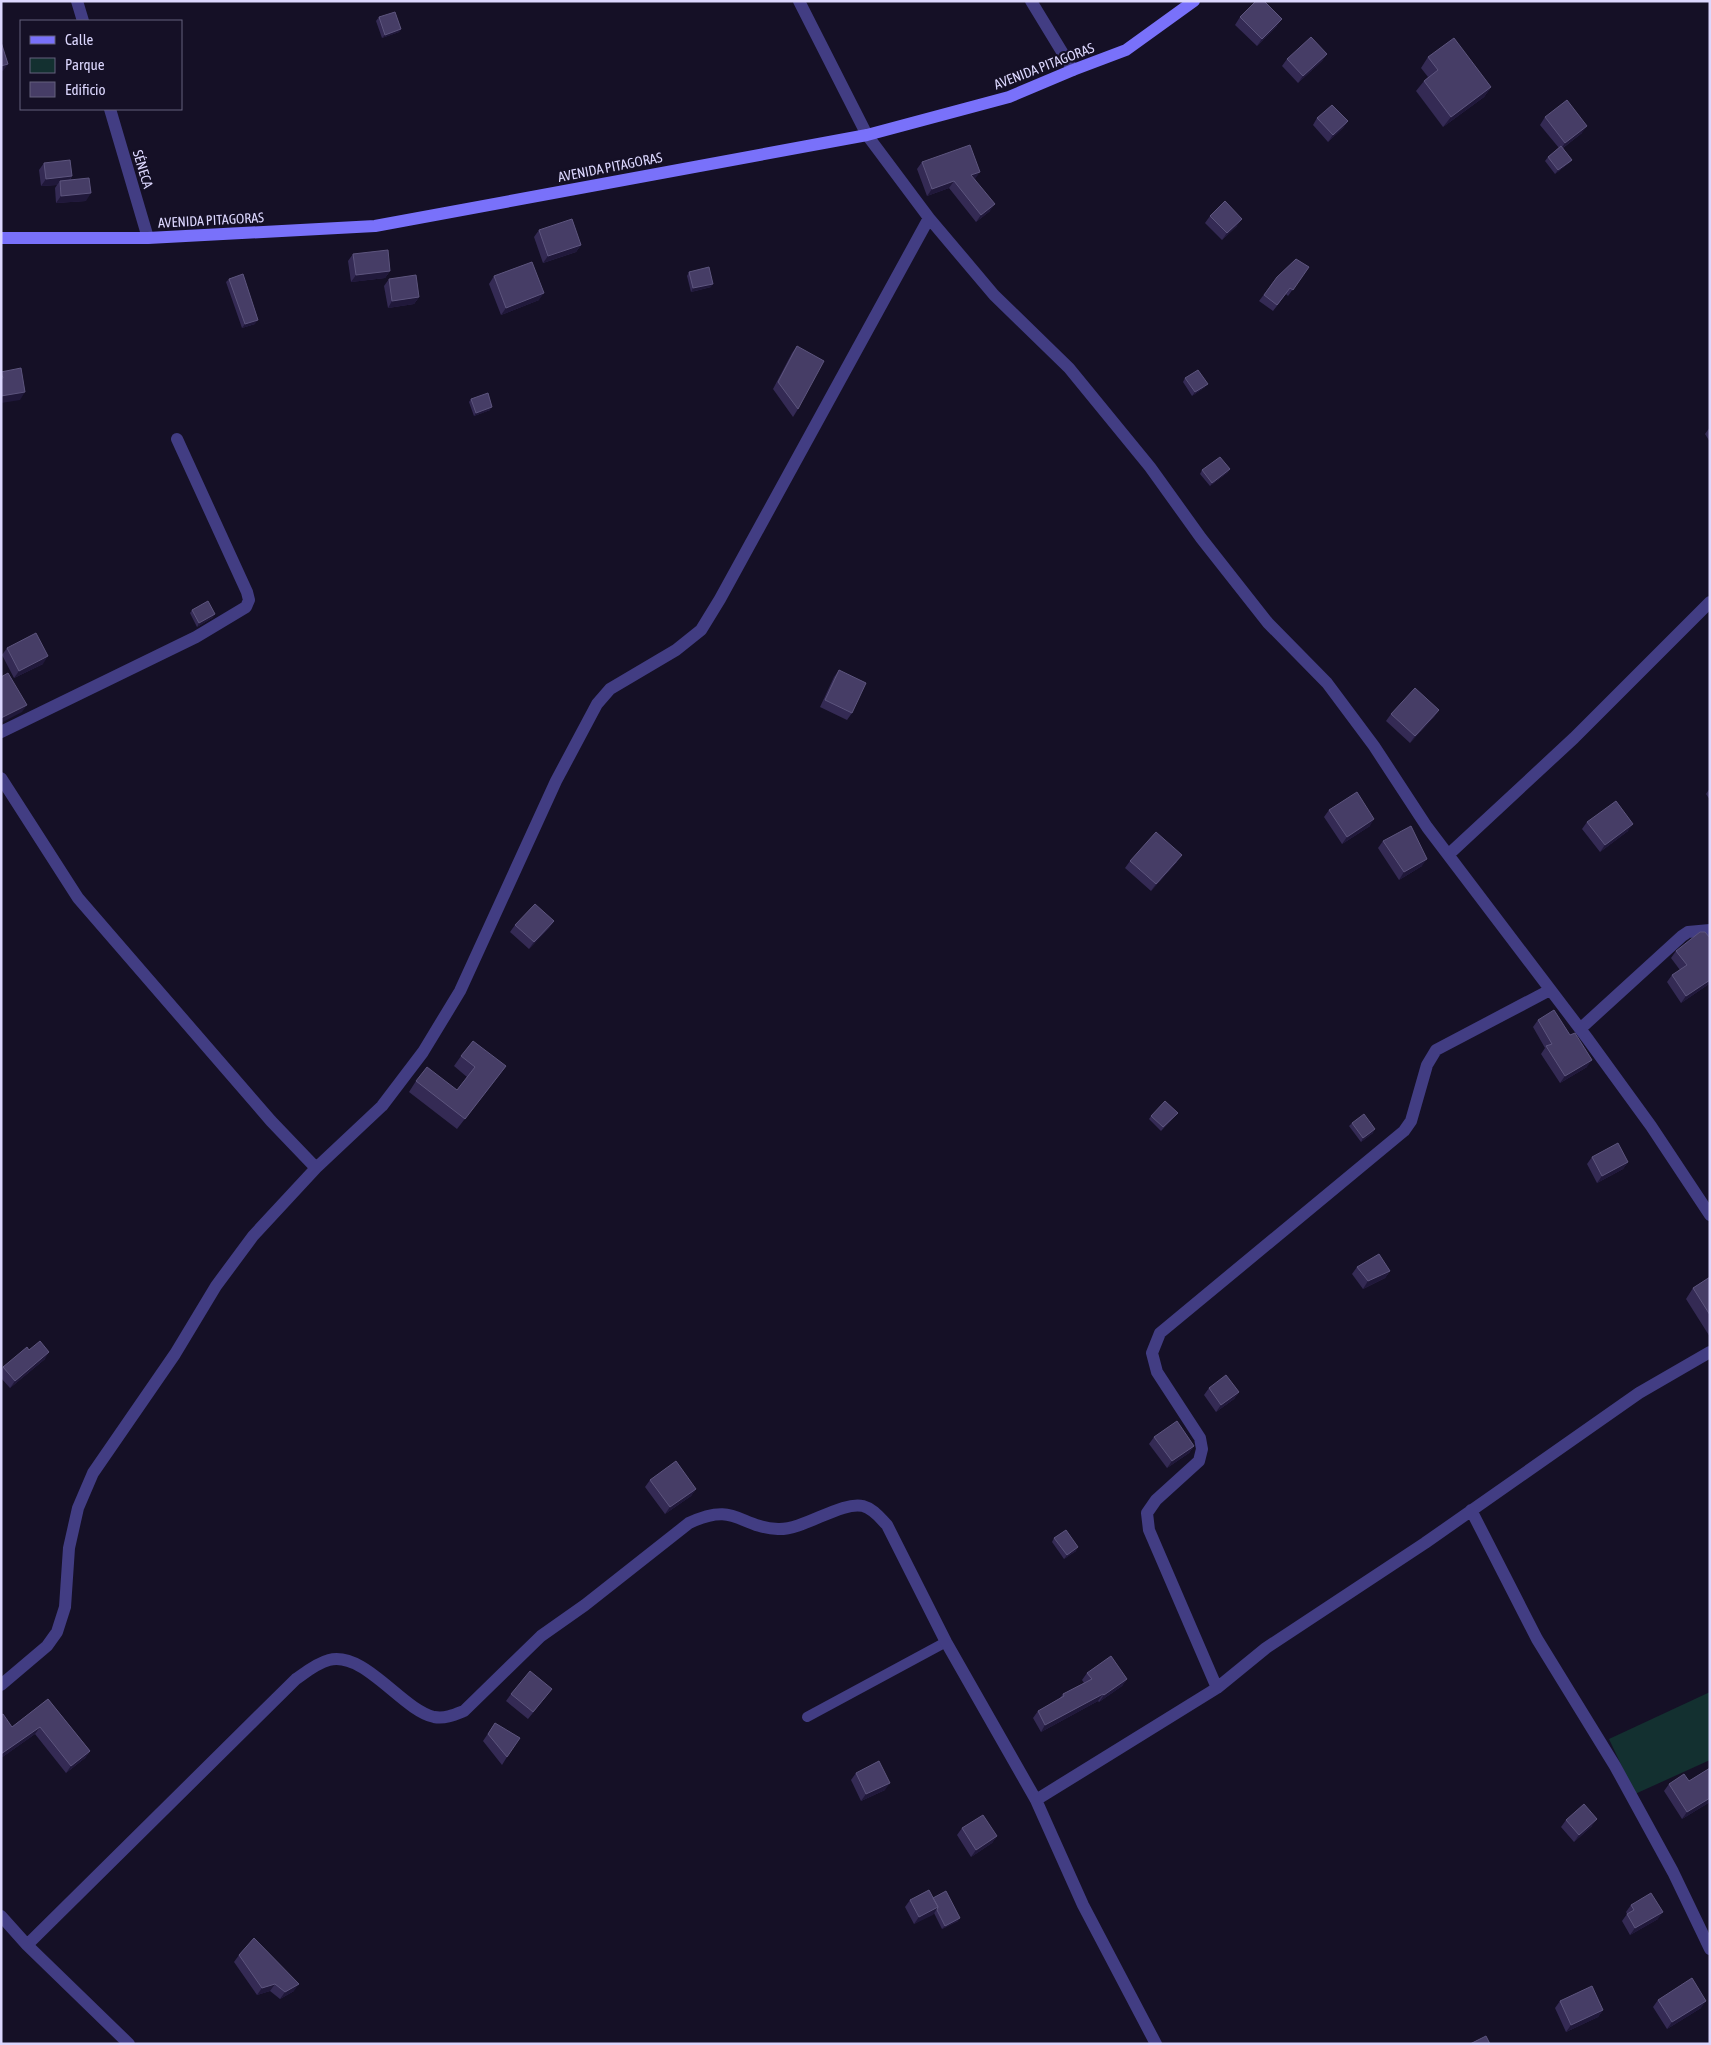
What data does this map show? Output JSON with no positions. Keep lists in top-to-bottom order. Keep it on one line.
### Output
{"streets":{"main road":["AVENIDA PITAGORAS"],"street":["SÉNECA"]},"crossings":[["AVENIDA PITAGORAS","SÉNECA"]],"legend":["Calle","Parque","Edificio"]}
